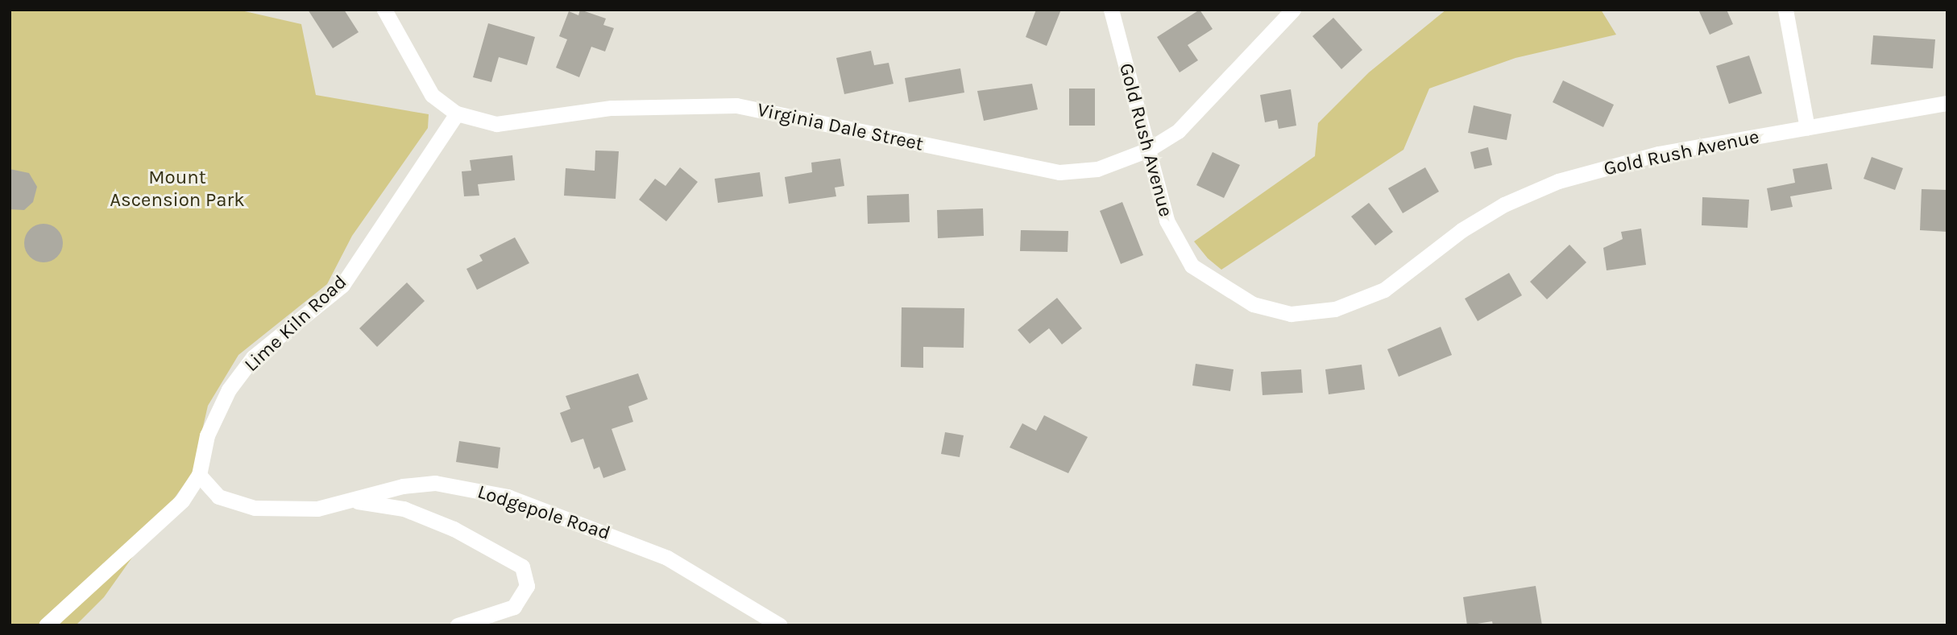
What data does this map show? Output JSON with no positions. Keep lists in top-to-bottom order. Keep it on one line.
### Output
{"streets":{"street":["Virginia Dale Street","Gold Rush Avenue","Lime Kiln Road","Lodgepole Road"]},"crossings":[["Virginia Dale Street","Gold Rush Avenue"],["Virginia Dale Street","Lime Kiln Road"],["Lime Kiln Road","Lodgepole Road"]],"parks":["Mount Ascension Park"]}
